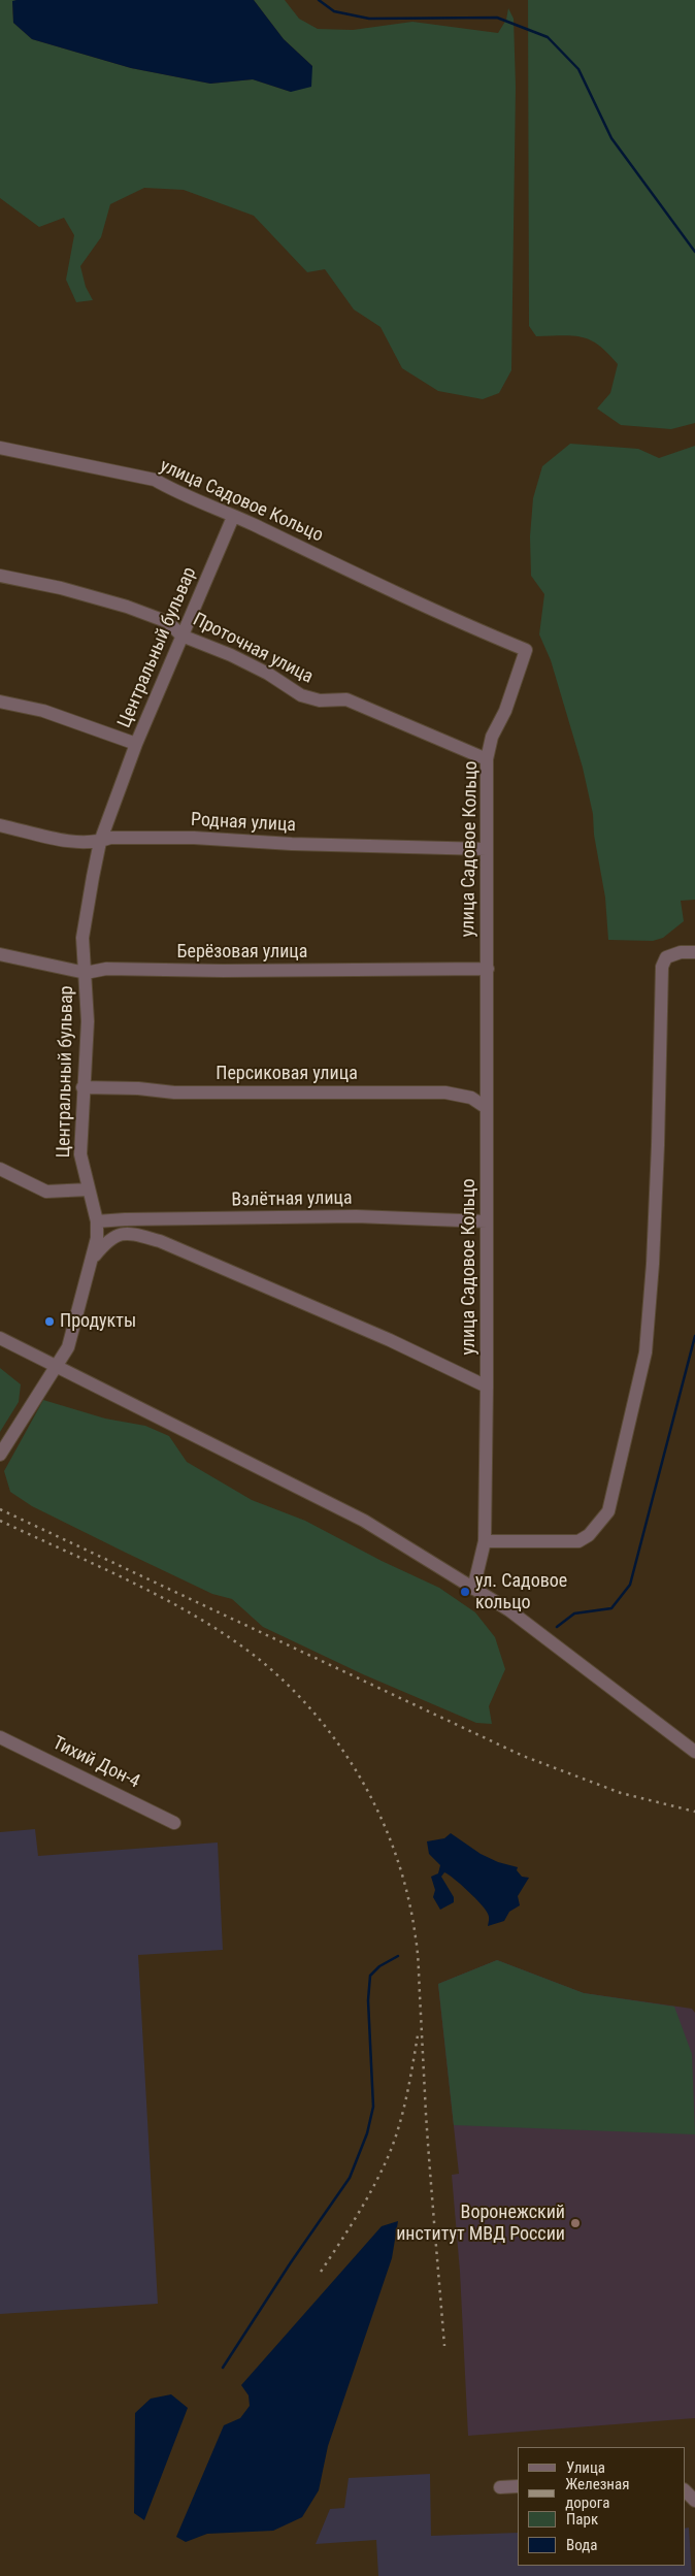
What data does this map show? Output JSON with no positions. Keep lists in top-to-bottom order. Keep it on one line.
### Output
{"streets":{"street":["улица Садовое Кольцо","Центральный бульвар","Проточная улица","Родная улица","Берёзовая улица","Персиковая улица","Взлётная улица","Тихий Дон-4"]},"crossings":[["улица Садовое Кольцо","Центральный бульвар"],["улица Садовое Кольцо","Проточная улица"],["улица Садовое Кольцо","Родная улица"],["улица Садовое Кольцо","Берёзовая улица"],["улица Садовое Кольцо","Персиковая улица"],["улица Садовое Кольцо","Взлётная улица"],["Центральный бульвар","Проточная улица"],["Центральный бульвар","Родная улица"],["Центральный бульвар","Берёзовая улица"],["Центральный бульвар","Персиковая улица"],["Центральный бульвар","Взлётная улица"]],"places":["Продукты","ул. Садовое кольцо","Воронежский институт МВД России"],"legend":["Улица","Железная дорога","Парк","Вода"]}
